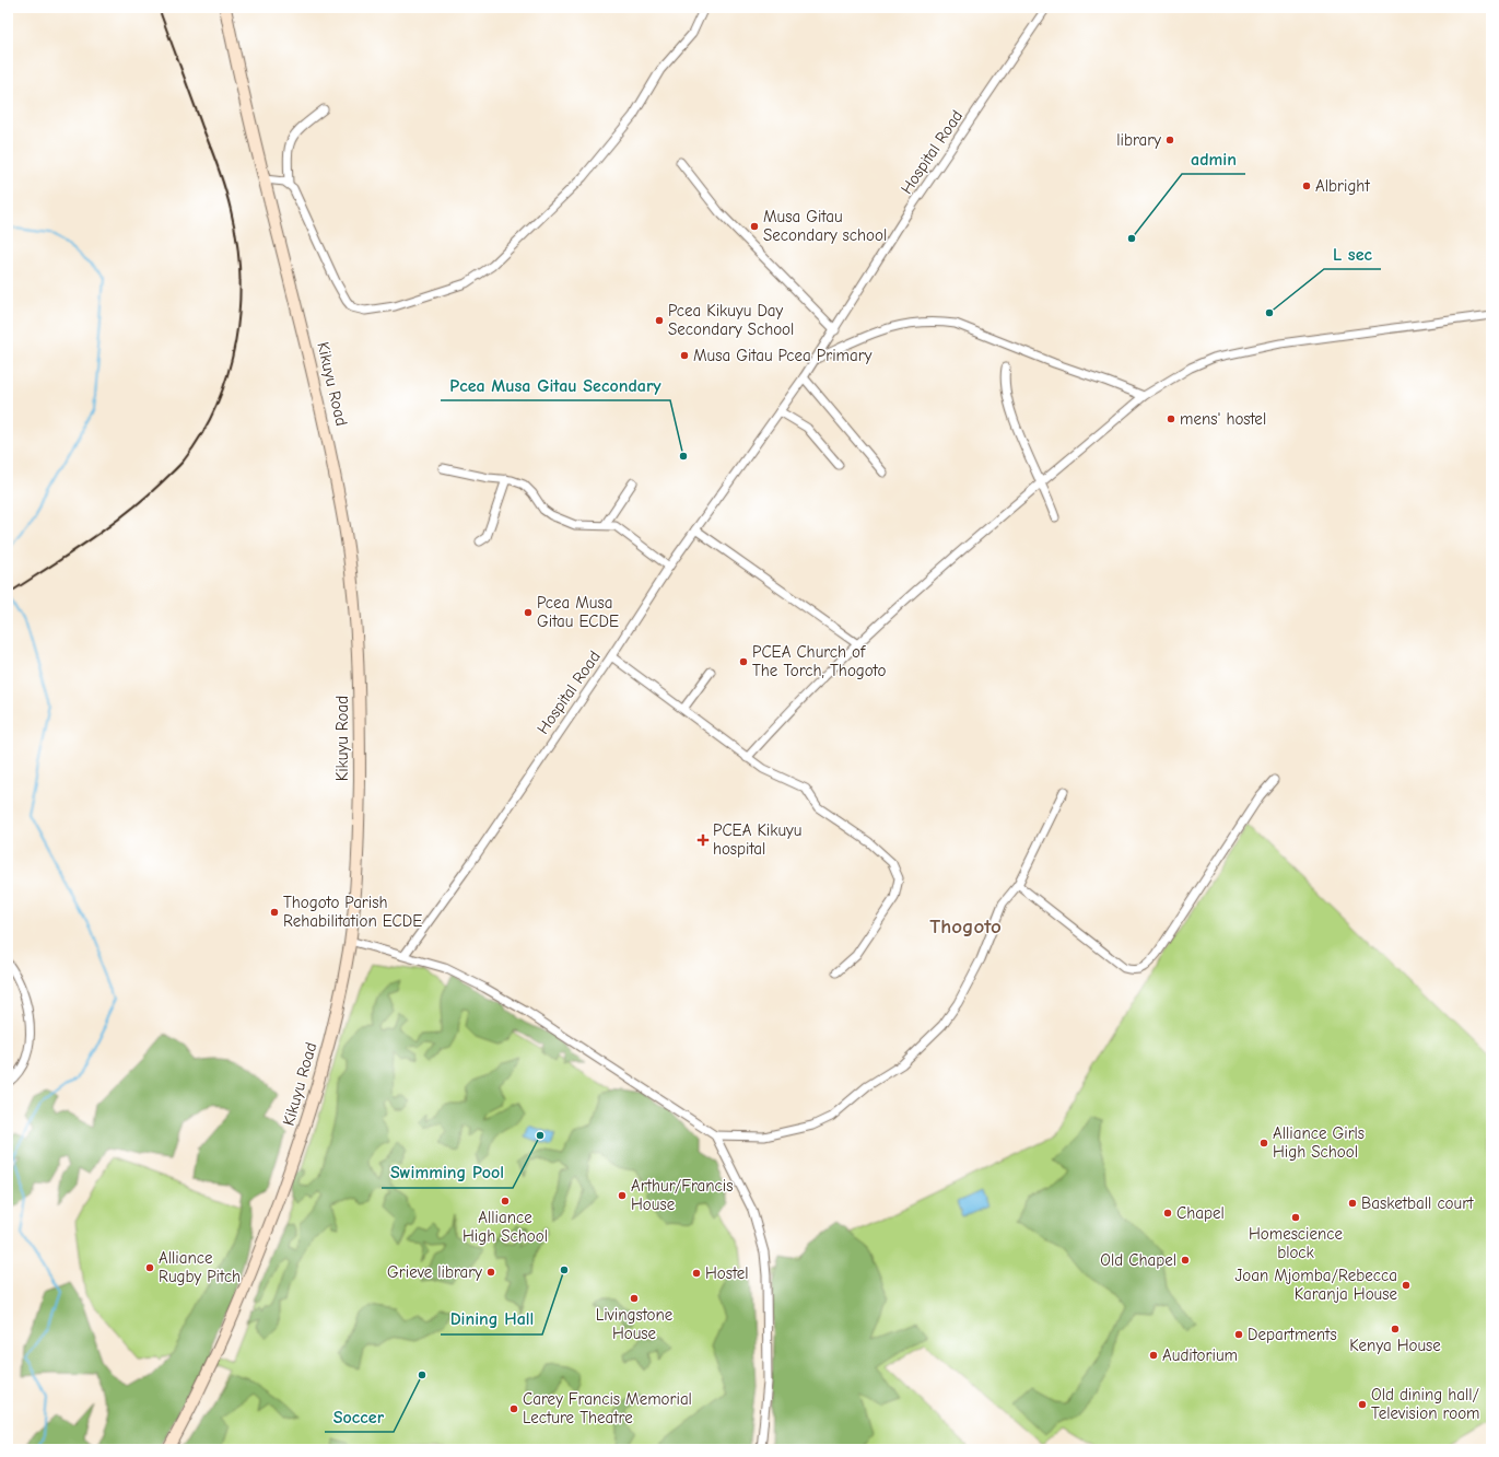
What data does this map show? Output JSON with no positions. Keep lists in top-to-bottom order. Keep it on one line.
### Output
{"streets":{"main road":["Kikuyu Road"],"street":["Hospital Road"]},"districts":["Thogoto"],"places":{"other":["library","Albright","Musa Gitau Secondary school","admin","L sec","Pcea Kikuyu Day Secondary School","Musa Gitau Pcea Primary","mens' hostel","Pcea Musa Gitau Secondary","Pcea Musa Gitau ECDE","PCEA Church of The Torch, Thogoto","Thogoto Parish Rehabilitation ECDE","Swimming Pool","Alliance Girls High School","Arthur/Francis House","Alliance High School","Basketball court","Chapel","Homescience block","Old Chapel","Alliance Rugby Pitch","Dining Hall","Grieve library","Hostel","Joan Mjomba/Rebecca Karanja House","Livingstone House","Kenya House","Departments","Auditorium","Soccer","Old dining hall/ Television room","Carey Francis Memorial Lecture Theatre"],"health":["PCEA Kikuyu hospital"]}}
